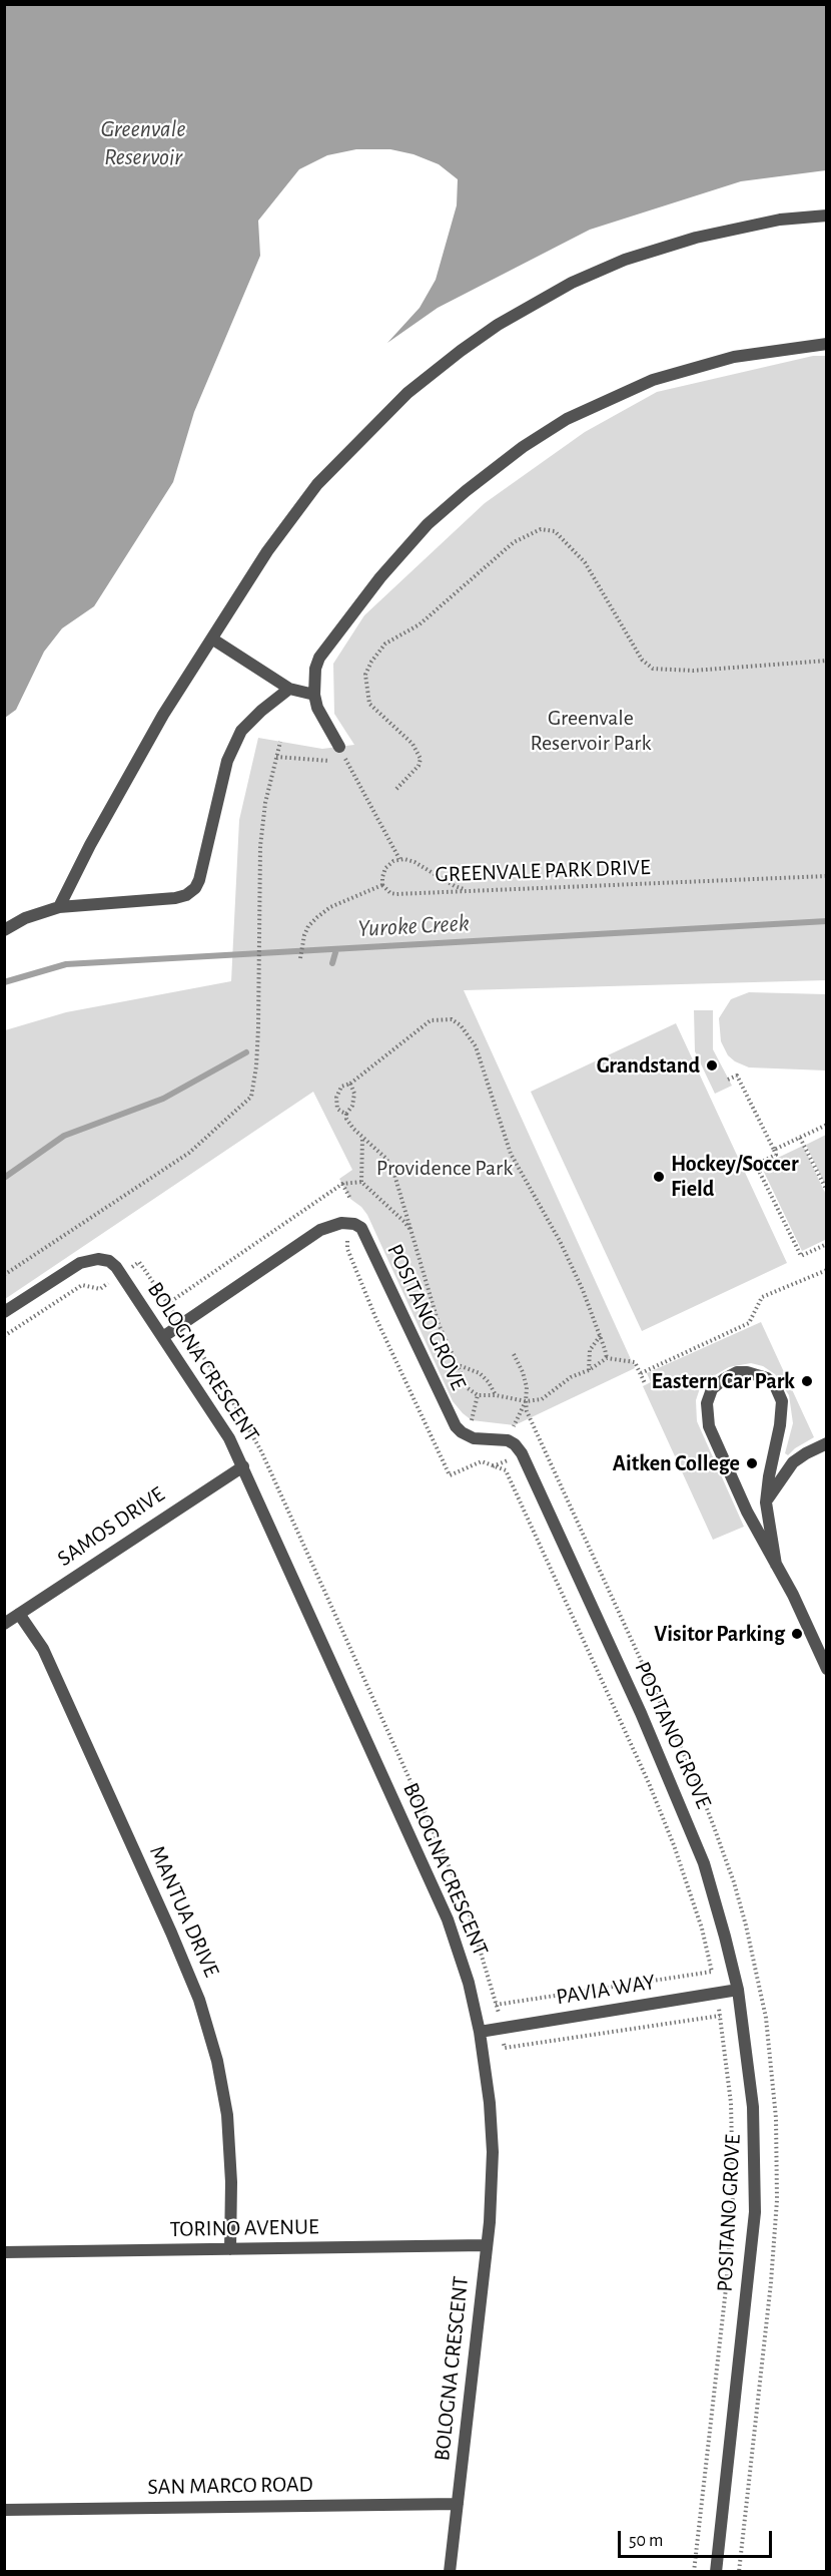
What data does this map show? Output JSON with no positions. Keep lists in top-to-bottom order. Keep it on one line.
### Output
{"streets":{"street":["POSITANO GROVE","BOLOGNA CRESCENT","SAMOS DRIVE","MANTUA DRIVE","PAVIA WAY","TORINO AVENUE","SAN MARCO ROAD"],"path":["GREENVALE PARK DRIVE"]},"crossings":[["POSITANO GROVE","BOLOGNA CRESCENT"],["POSITANO GROVE","PAVIA WAY"],["BOLOGNA CRESCENT","SAMOS DRIVE"],["BOLOGNA CRESCENT","PAVIA WAY"],["BOLOGNA CRESCENT","TORINO AVENUE"],["BOLOGNA CRESCENT","SAN MARCO ROAD"],["SAMOS DRIVE","MANTUA DRIVE"],["MANTUA DRIVE","TORINO AVENUE"]],"water":["Greenvale Reservoir","Yuroke Creek"],"parks":["Greenvale Reservoir Park","Providence Park"],"places":["Grandstand","Hockey/Soccer Field","Eastern Car Park","Aitken College","Visitor Parking"],"scale_bar":"50 m"}
